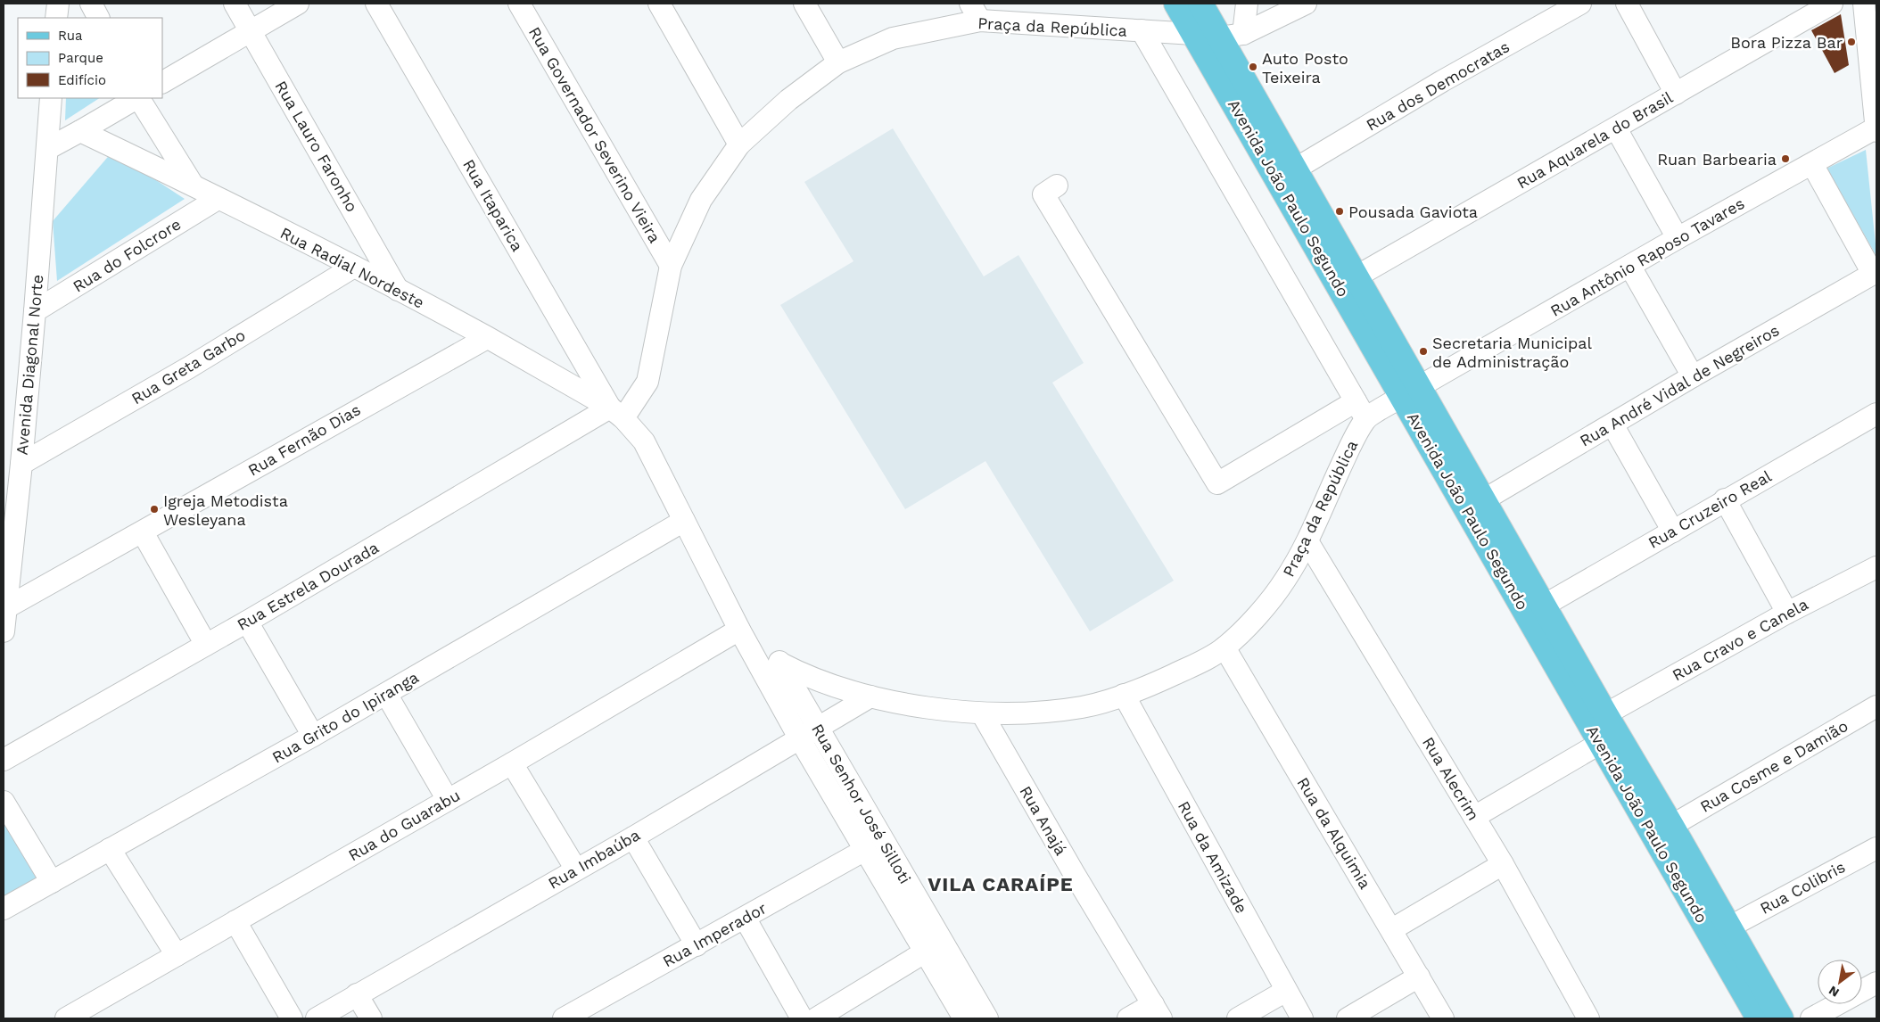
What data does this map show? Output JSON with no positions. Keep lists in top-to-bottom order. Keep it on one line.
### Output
{"streets":{"main road":["Avenida João Paulo Segundo"],"street":["Praça da República","Rua dos Democratas","Rua Governador Severino Vieira","Rua Aquarela do Brasil","Rua Lauro Faronho","Rua Itaparica","Rua do Folcrore","Rua Antônio Raposo Tavares","Rua Radial Nordeste","Avenida Diagonal Norte","Rua Greta Garbo","Rua André Vidal de Negreiros","Rua Fernão Dias","Rua Cruzeiro Real","Rua Estrela Dourada","Rua Cravo e Canela","Rua Grito do Ipiranga","Rua Cosme e Damião","Rua Alecrim","Rua Senhor José Silloti","Rua Anajá","Rua do Guarabu","Rua da Alquimia","Rua da Amizade","Rua Imbaúba","Rua Colibris","Rua Imperador"]},"crossings":[["Praça da República","Rua Governador Severino Vieira"],["Praça da República","Avenida João Paulo Segundo"],["Praça da República","Rua Itaparica"],["Praça da República","Rua Antônio Raposo Tavares"],["Praça da República","Rua Radial Nordeste"],["Praça da República","Rua Estrela Dourada"],["Praça da República","Rua Alecrim"],["Praça da República","Rua Senhor José Silloti"],["Praça da República","Rua Anajá"],["Praça da República","Rua da Alquimia"],["Praça da República","Rua da Amizade"],["Praça da República","Rua Imbaúba"],["Rua dos Democratas","Avenida João Paulo Segundo"],["Rua Aquarela do Brasil","Avenida João Paulo Segundo"],["Rua Lauro Faronho","Rua Radial Nordeste"],["Avenida João Paulo Segundo","Rua Antônio Raposo Tavares"],["Avenida João Paulo Segundo","Rua André Vidal de Negreiros"],["Avenida João Paulo Segundo","Rua Cruzeiro Real"],["Avenida João Paulo Segundo","Rua Cravo e Canela"],["Avenida João Paulo Segundo","Rua Cosme e Damião"],["Avenida João Paulo Segundo","Rua Colibris"],["Rua Itaparica","Rua Radial Nordeste"],["Rua Itaparica","Rua Estrela Dourada"],["Rua do Folcrore","Rua Radial Nordeste"],["Rua do Folcrore","Avenida Diagonal Norte"],["Rua Radial Nordeste","Rua Greta Garbo"],["Rua Radial Nordeste","Rua Fernão Dias"],["Rua Radial Nordeste","Rua Estrela Dourada"],["Rua Radial Nordeste","Rua Senhor José Silloti"],["Avenida Diagonal Norte","Rua Greta Garbo"],["Avenida Diagonal Norte","Rua Fernão Dias"],["Rua Grito do Ipiranga","Rua Senhor José Silloti"],["Rua Senhor José Silloti","Rua do Guarabu"],["Rua Senhor José Silloti","Rua Imbaúba"],["Rua Senhor José Silloti","Rua Imperador"]],"districts":["VILA CARAÍPE"],"places":["Bora Pizza Bar","Auto Posto Teixeira","Ruan Barbearia","Pousada Gaviota","Secretaria Municipal de Administração","Igreja Metodista Wesleyana"],"legend":["Rua","Parque","Edifício"],"north":"bottom left"}
